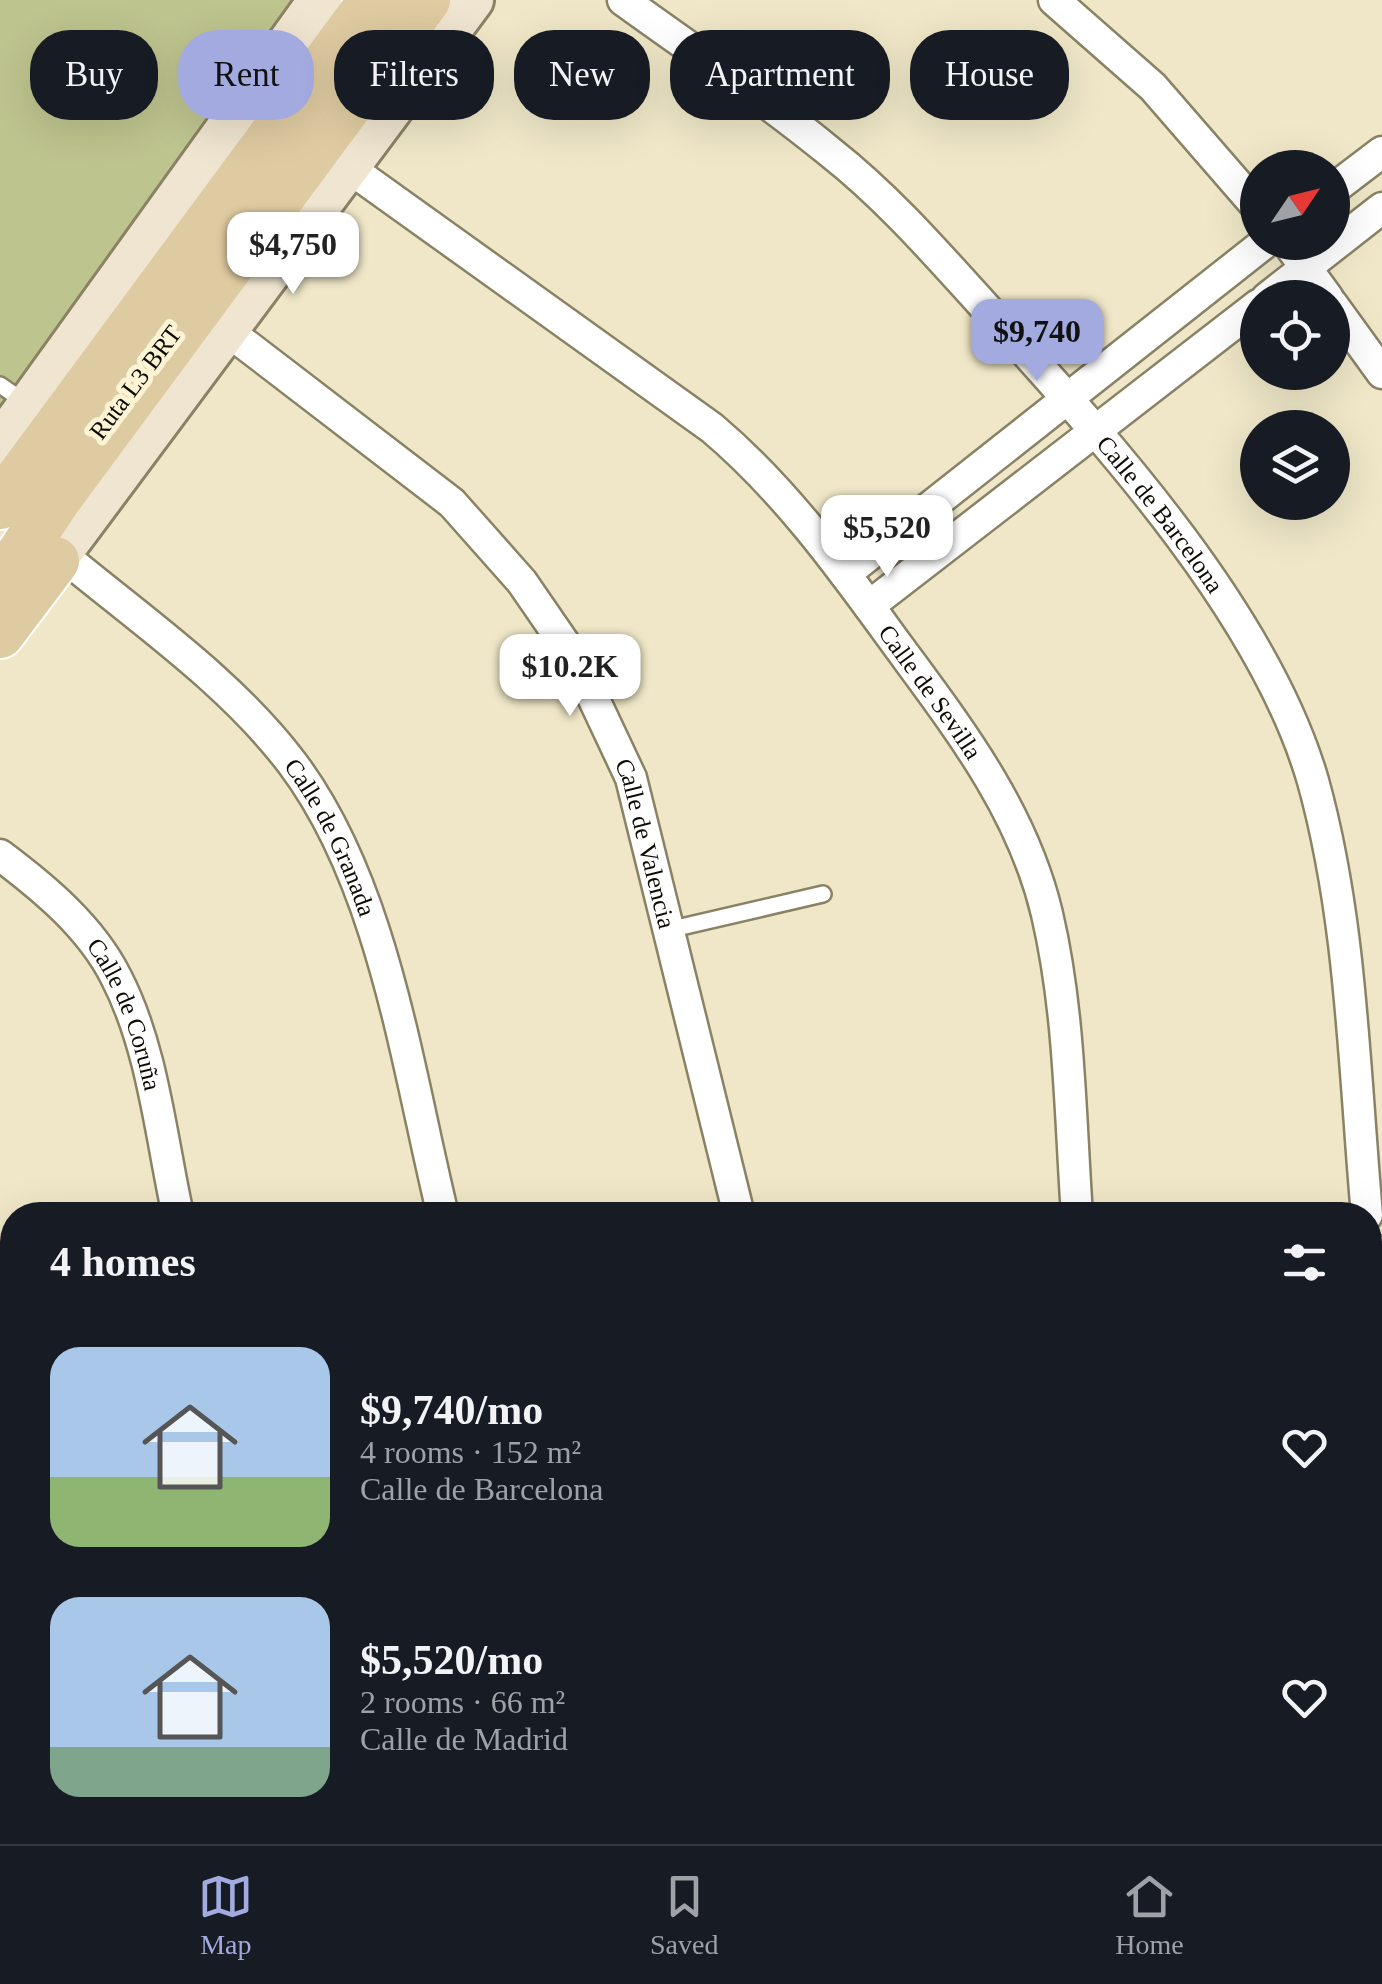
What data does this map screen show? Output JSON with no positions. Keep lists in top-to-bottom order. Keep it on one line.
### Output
{"streets":{"street":["Calle de Barcelona","Calle de Sevilla","Calle de Granada","Calle de Valencia","Calle de Coruña"],"lane":["Ruta L3 BRT"]},"crossings":[["Ruta L3 BRT","Calle de Granada"]],"north":"top right","page":{"chip":["Buy","Rent","Filters","New","Apartment","House"],"price":["$4,750","$9,740","$5,520","$10.2K"],"heading":"4 homes","list":[{"name":"$9,740/mo","note":"4 rooms · 152 m² · Calle de Barcelona"},{"name":"$5,520/mo","note":"2 rooms · 66 m² · Calle de Madrid"}],"tabs":["Map","Saved","Home"]}}
